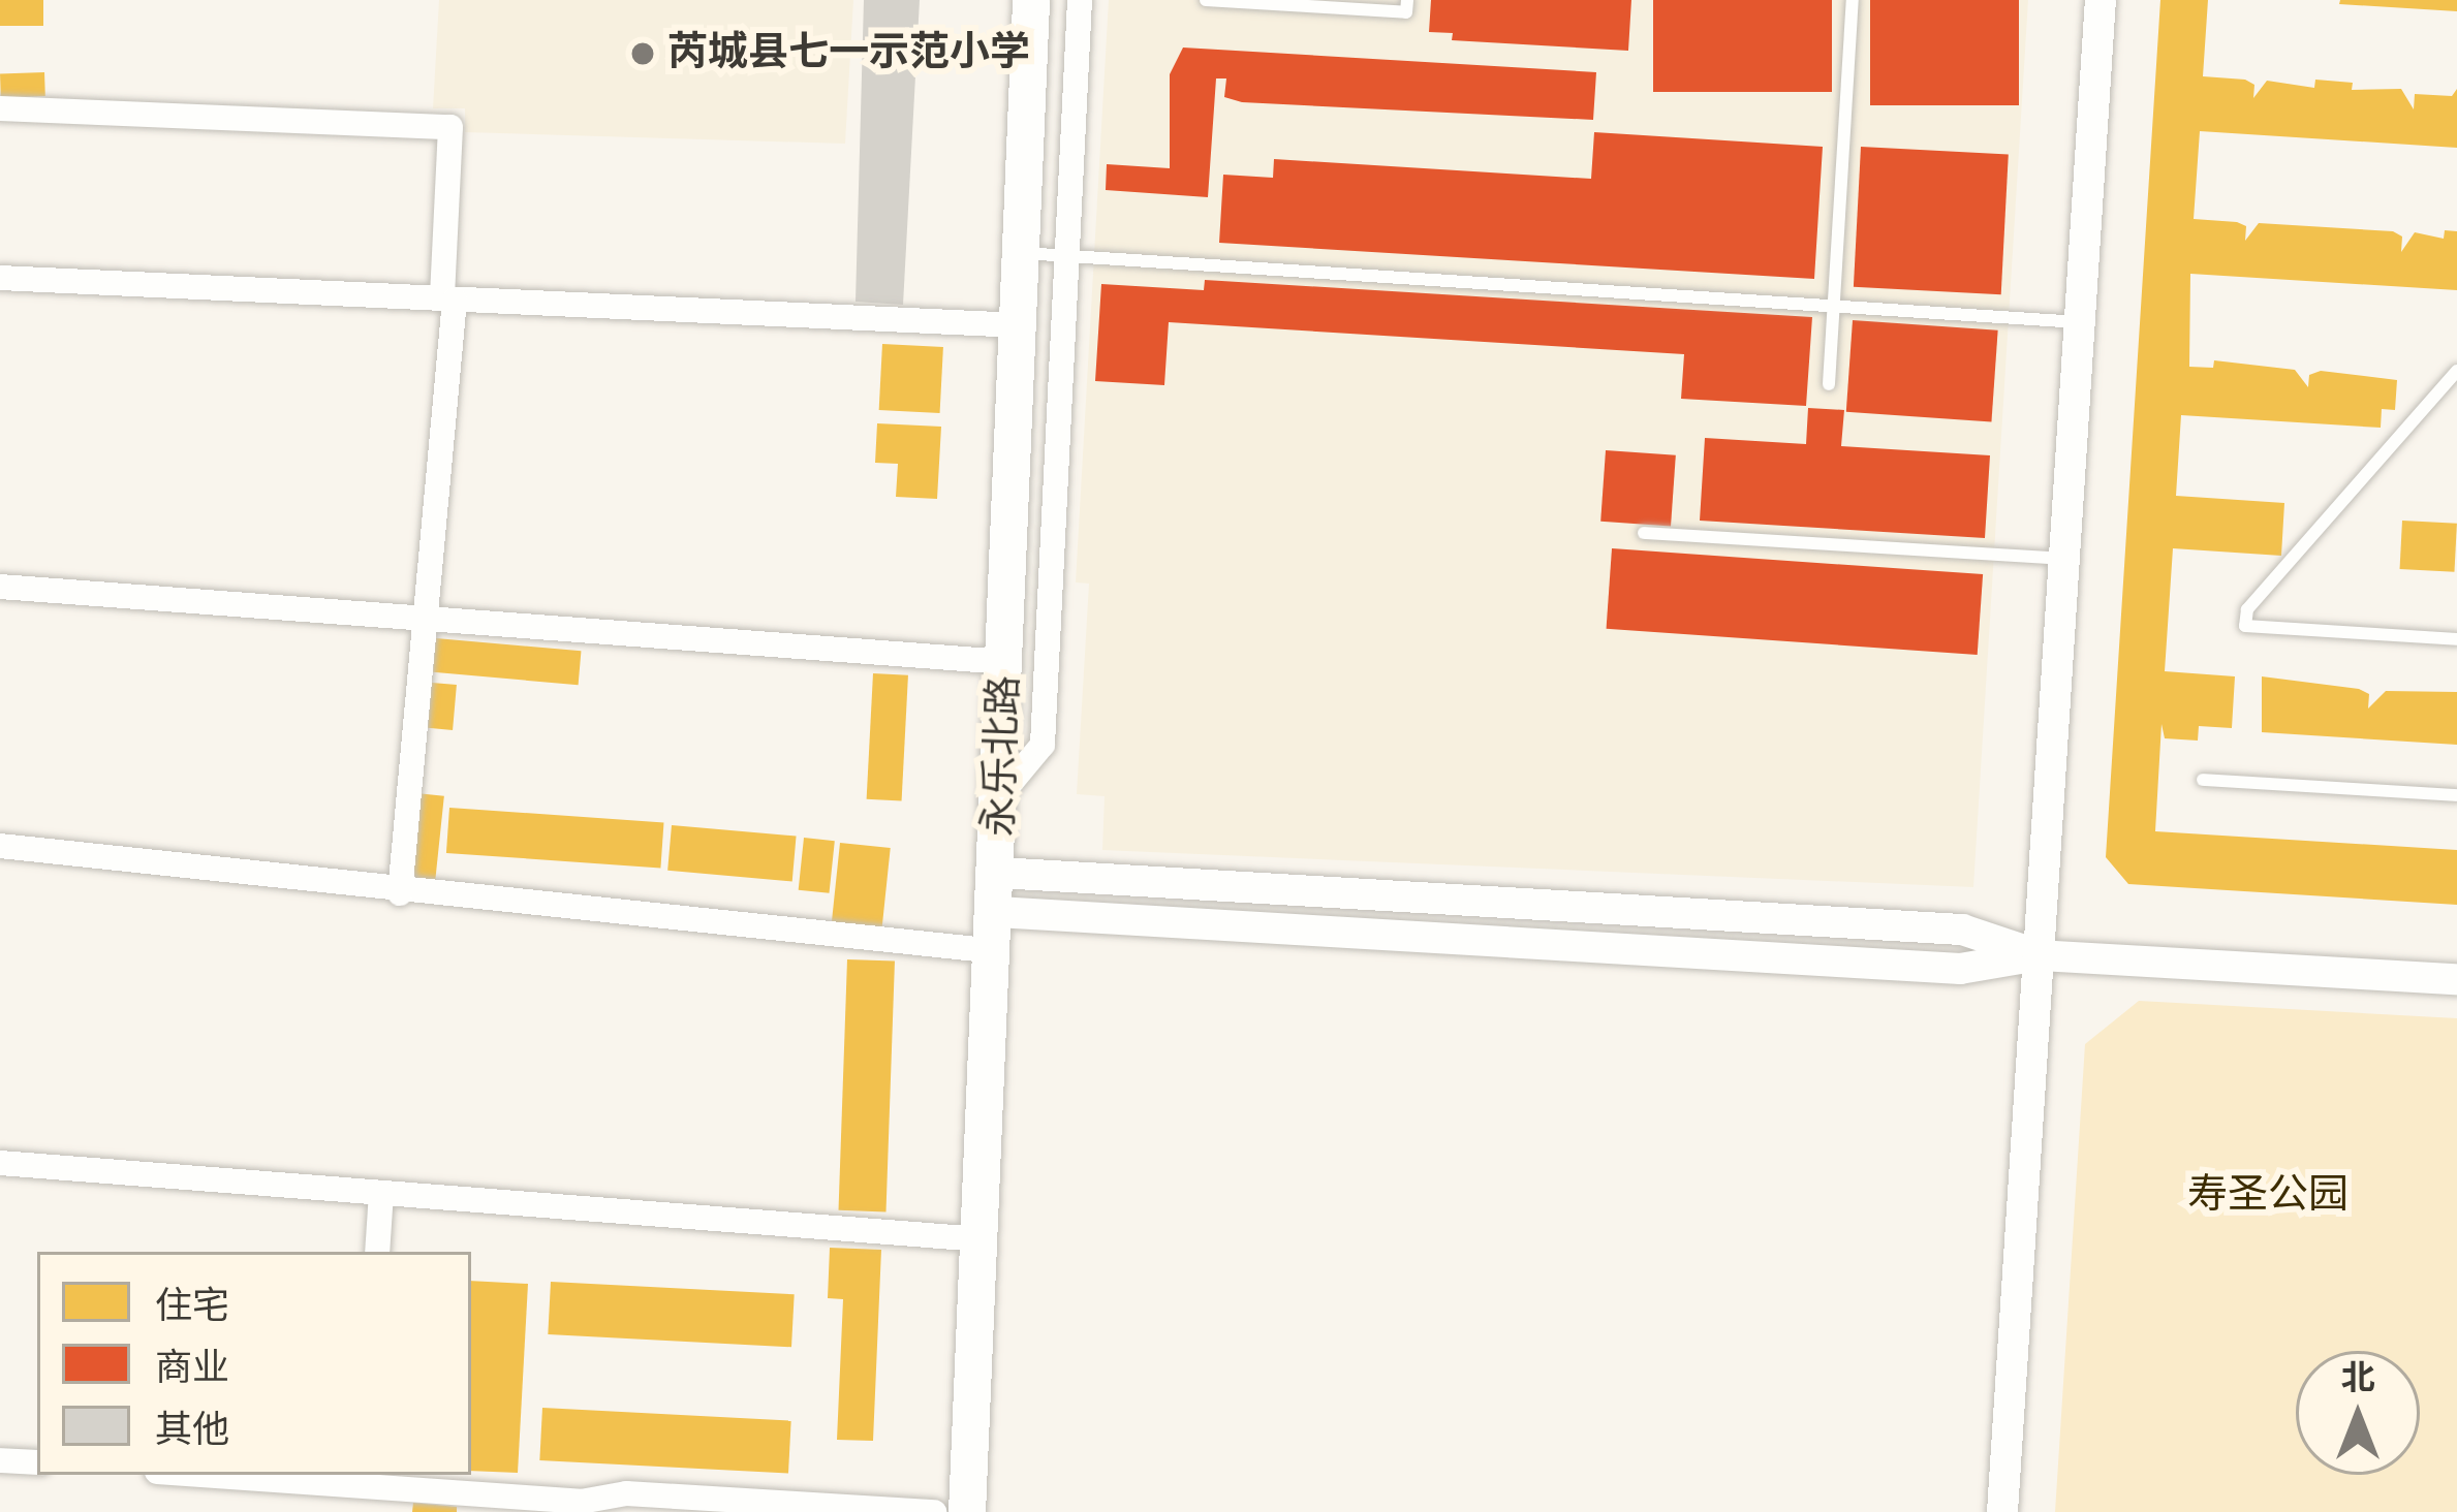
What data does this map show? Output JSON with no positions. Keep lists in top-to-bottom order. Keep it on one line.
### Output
{"streets":{"main road":["永乐北路"]},"parks":["寿圣公园"],"places":["芮城县七一示范小学"],"legend":["住宅","商业","其他"],"north":"top"}
